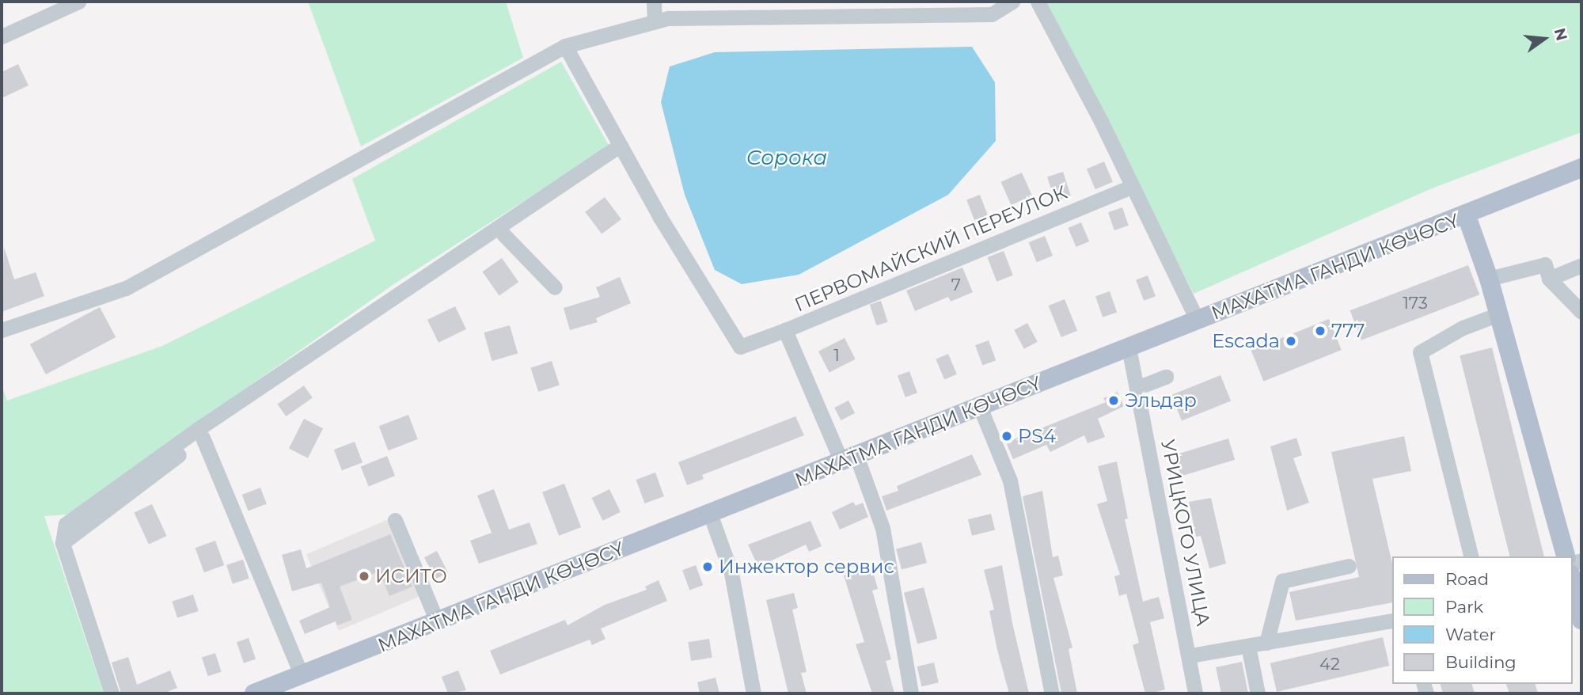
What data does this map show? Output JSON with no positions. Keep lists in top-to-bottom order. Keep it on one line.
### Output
{"streets":{"main road":["МАХАТМА ГАНДИ КӨЧӨСҮ"],"street":["ПЕРВОМАЙСКИЙ ПЕРЕУЛОК","УРИЦКОГО УЛИЦА"]},"crossings":[["ПЕРВОМАЙСКИЙ ПЕРЕУЛОК","МАХАТМА ГАНДИ КӨЧӨСҮ"],["МАХАТМА ГАНДИ КӨЧӨСҮ","УРИЦКОГО УЛИЦА"]],"water":["Сорока"],"places":["777","Escada","Эльдар","PS4","Инжектор сервис","ИСИТО"],"house_numbers":["7","173","1","42"],"legend":["Road","Park","Water","Building"],"north":"right"}
